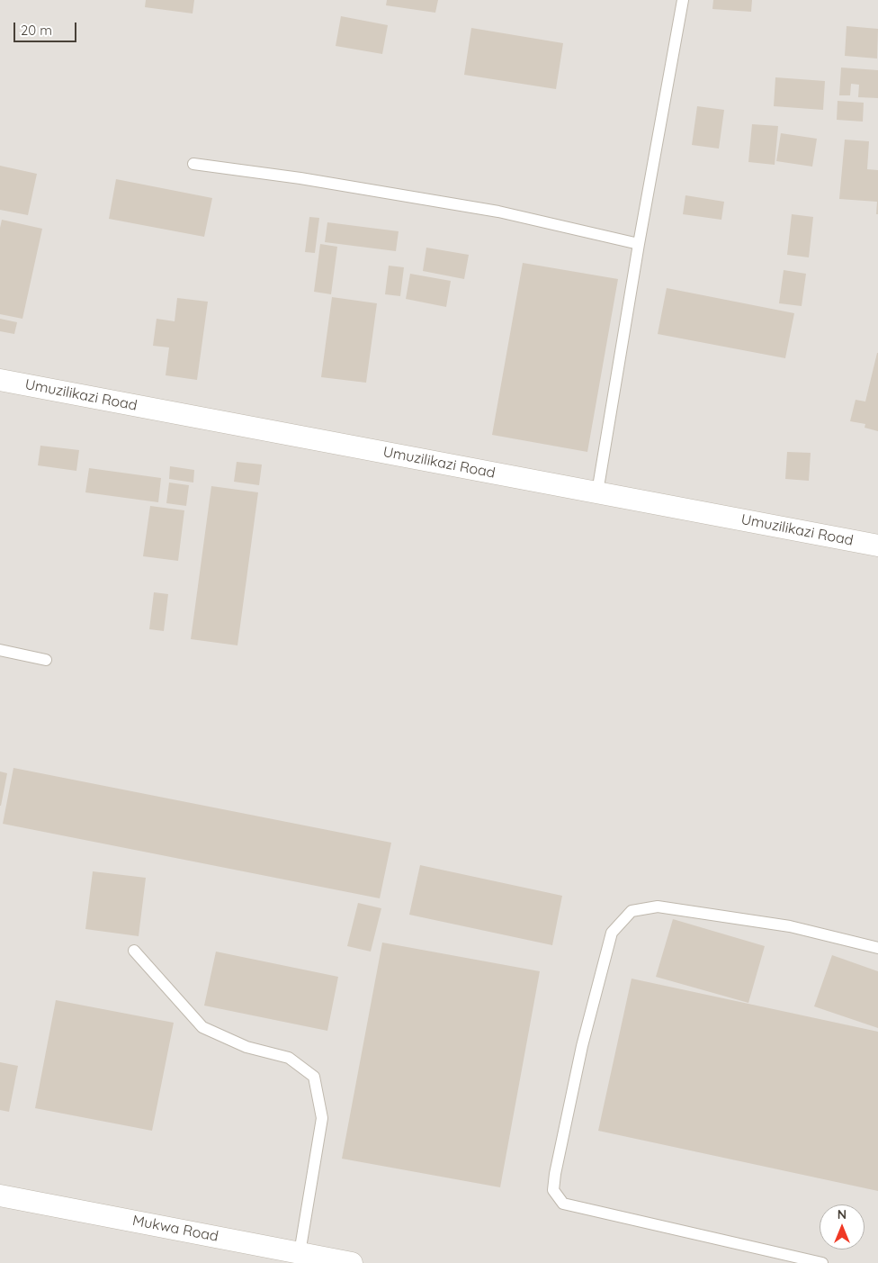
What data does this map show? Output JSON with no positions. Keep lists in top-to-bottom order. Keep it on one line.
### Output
{"streets":{"street":["Umuzilikazi Road","Mukwa Road"]},"scale_bar":"20 m","north":"top"}
